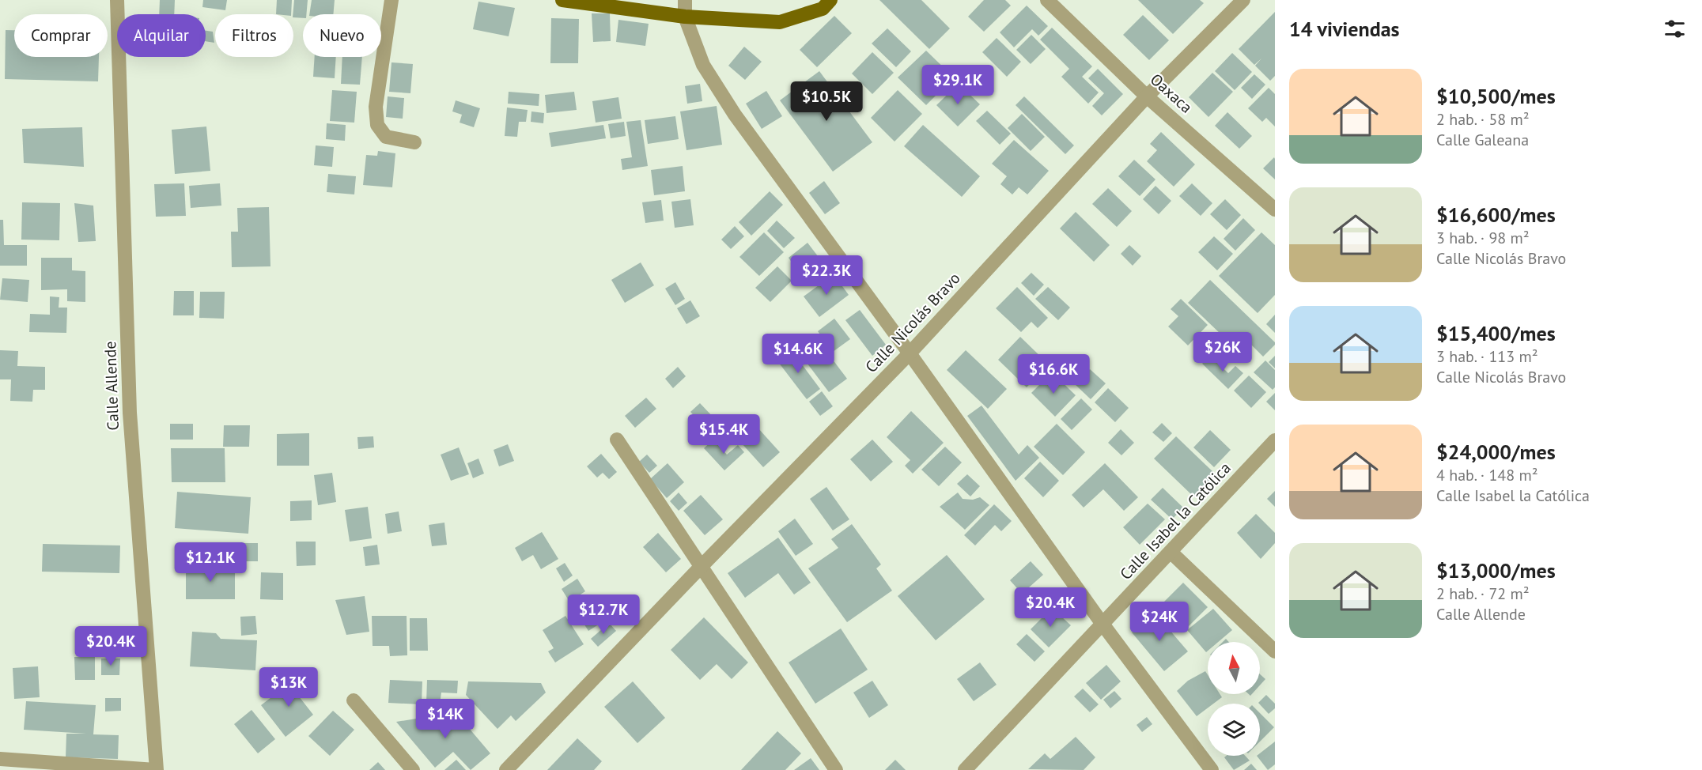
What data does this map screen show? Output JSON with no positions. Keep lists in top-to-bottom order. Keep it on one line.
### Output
{"streets":{"street":["Oaxaca","Calle Nicolás Bravo","Calle Allende","Calle Isabel la Católica"]},"crossings":[["Oaxaca","Calle Nicolás Bravo"]],"north":"top","page":{"heading":"14 viviendas","chip":["Comprar","Alquilar","Filtros","Nuevo"],"list":[{"name":"$10,500/mes","note":"2 hab. · 58 m² · Calle Galeana"},{"name":"$16,600/mes","note":"3 hab. · 98 m² · Calle Nicolás Bravo"},{"name":"$15,400/mes","note":"3 hab. · 113 m² · Calle Nicolás Bravo"},{"name":"$24,000/mes","note":"4 hab. · 148 m² · Calle Isabel la Católica"},{"name":"$13,000/mes","note":"2 hab. · 72 m² · Calle Allende"}],"price":["$29.1K","$10.5K","$22.3K","$26K","$14.6K","$16.6K","$15.4K","$12.1K","$20.4K","$12.7K","$24K","$20.4K","$13K","$14K"]}}
